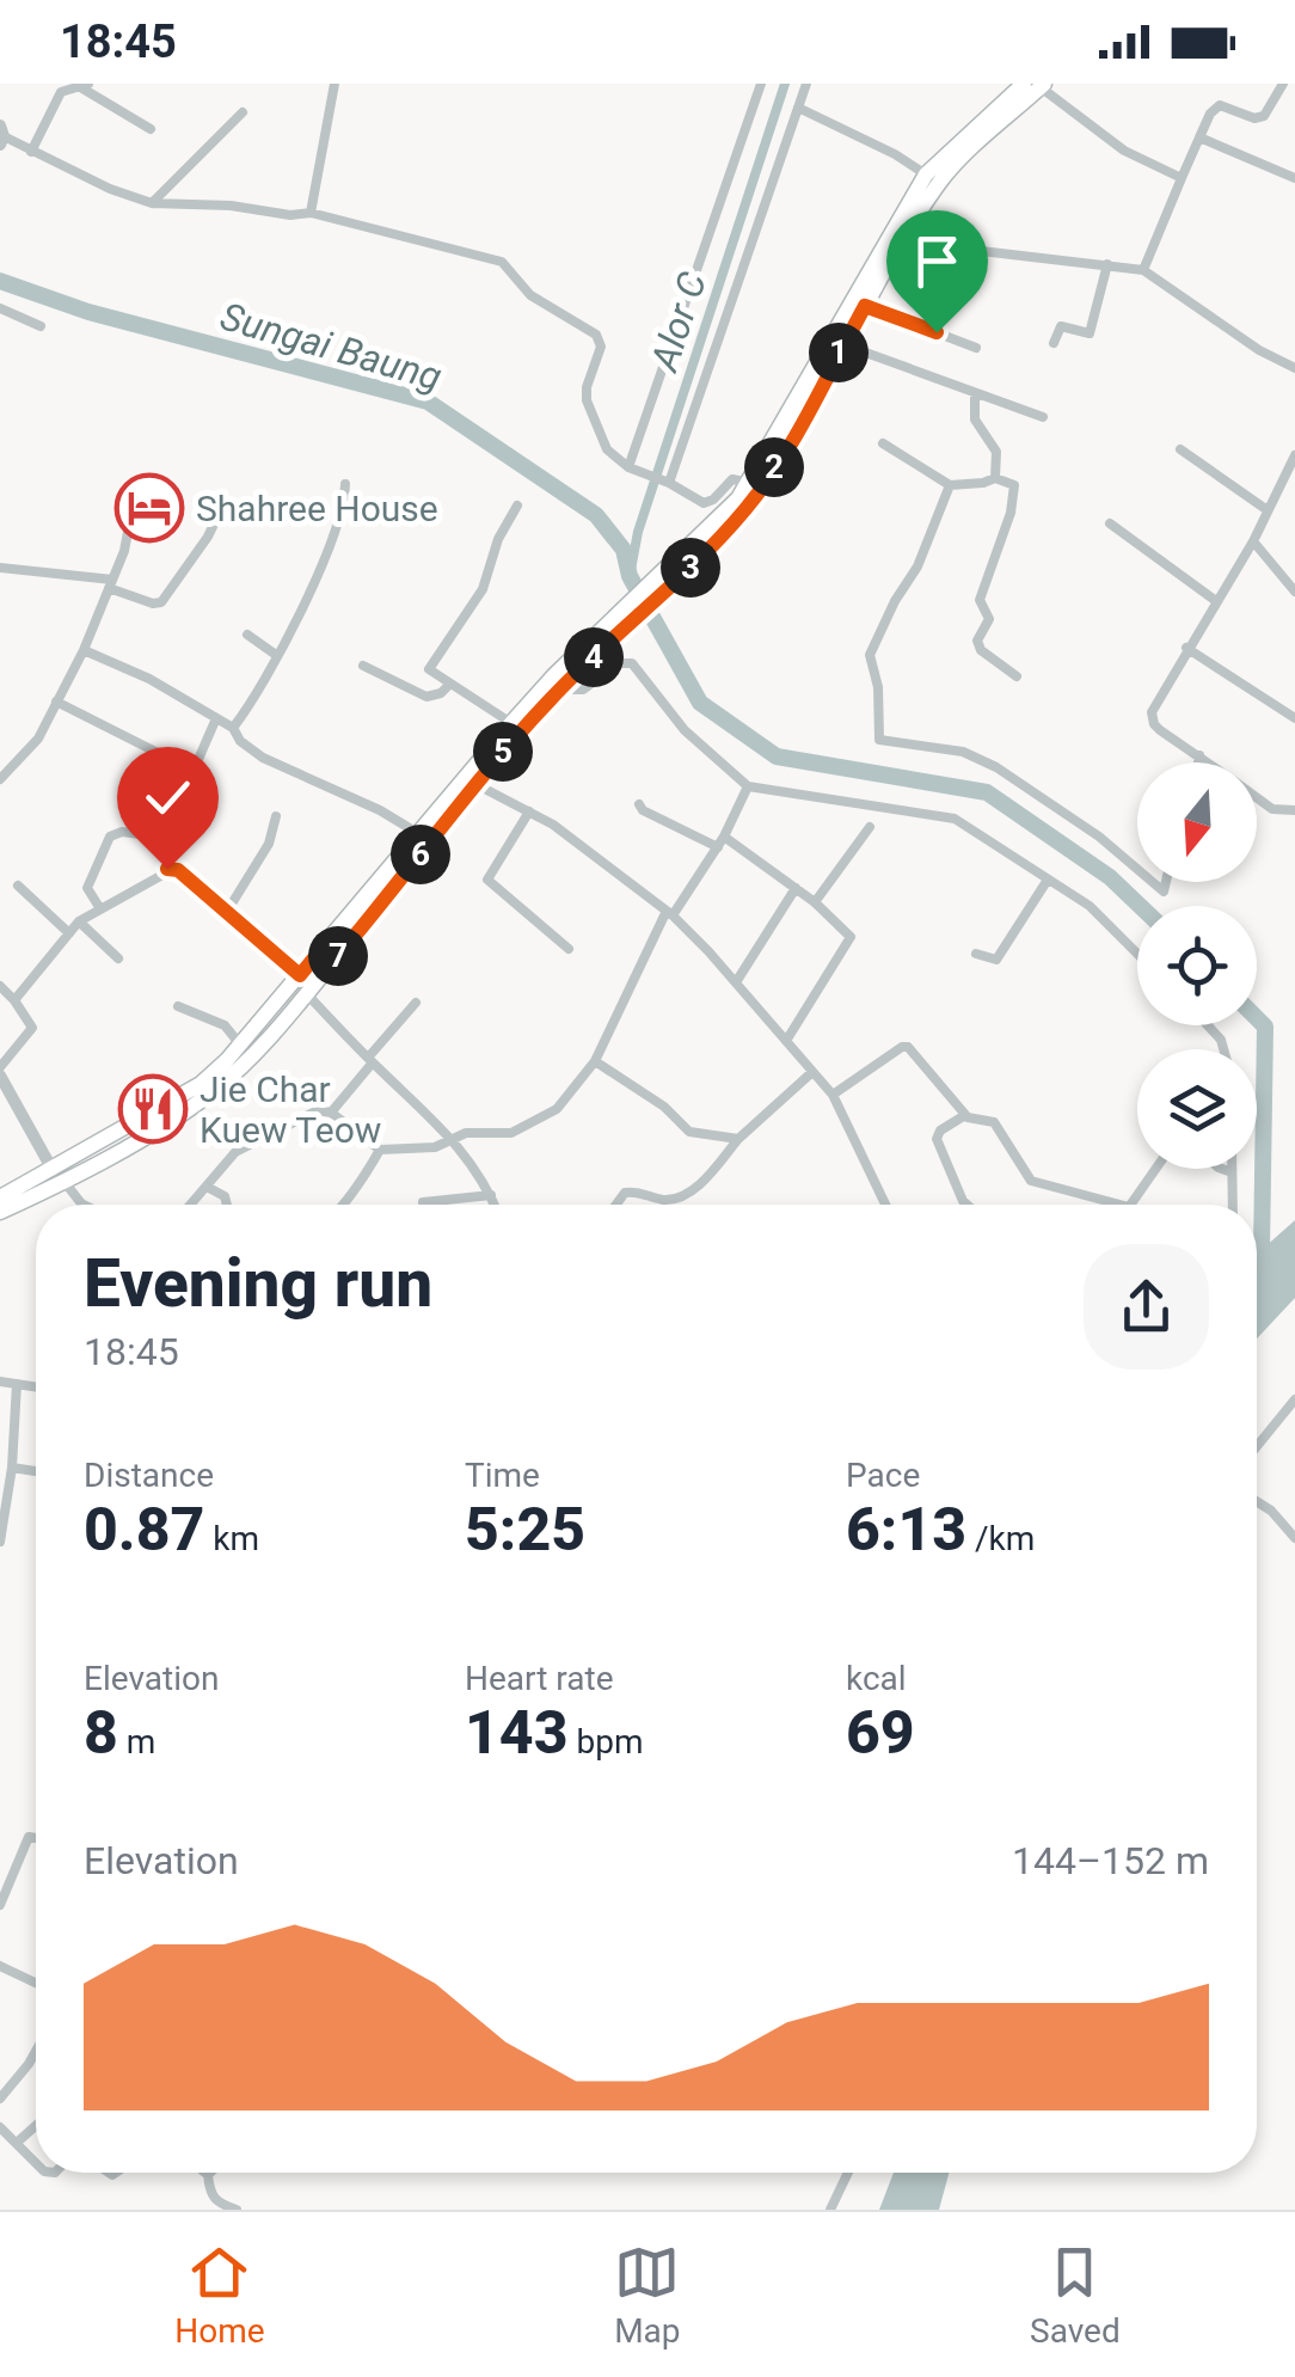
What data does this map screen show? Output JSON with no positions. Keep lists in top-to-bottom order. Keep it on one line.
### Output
{"water":["Alor C","Sungai Baung"],"places":{"hotel":["Shahree House"],"restaurant":["Jie Char Kuew Teow"]},"north":"bottom","page":{"status":"18:45","pins":["1","2","3","4","5","6","7"],"heading":["Evening run","18:45"],"stats":[["Distance","0.87 km"],["Time","5:25"],["Pace","6:13 /km"],["Elevation","8 m"],["Heart rate","143 bpm"],["kcal","69"]],"chart":["Elevation","144–152 m"],"tabs":["Home","Map","Saved"]}}
